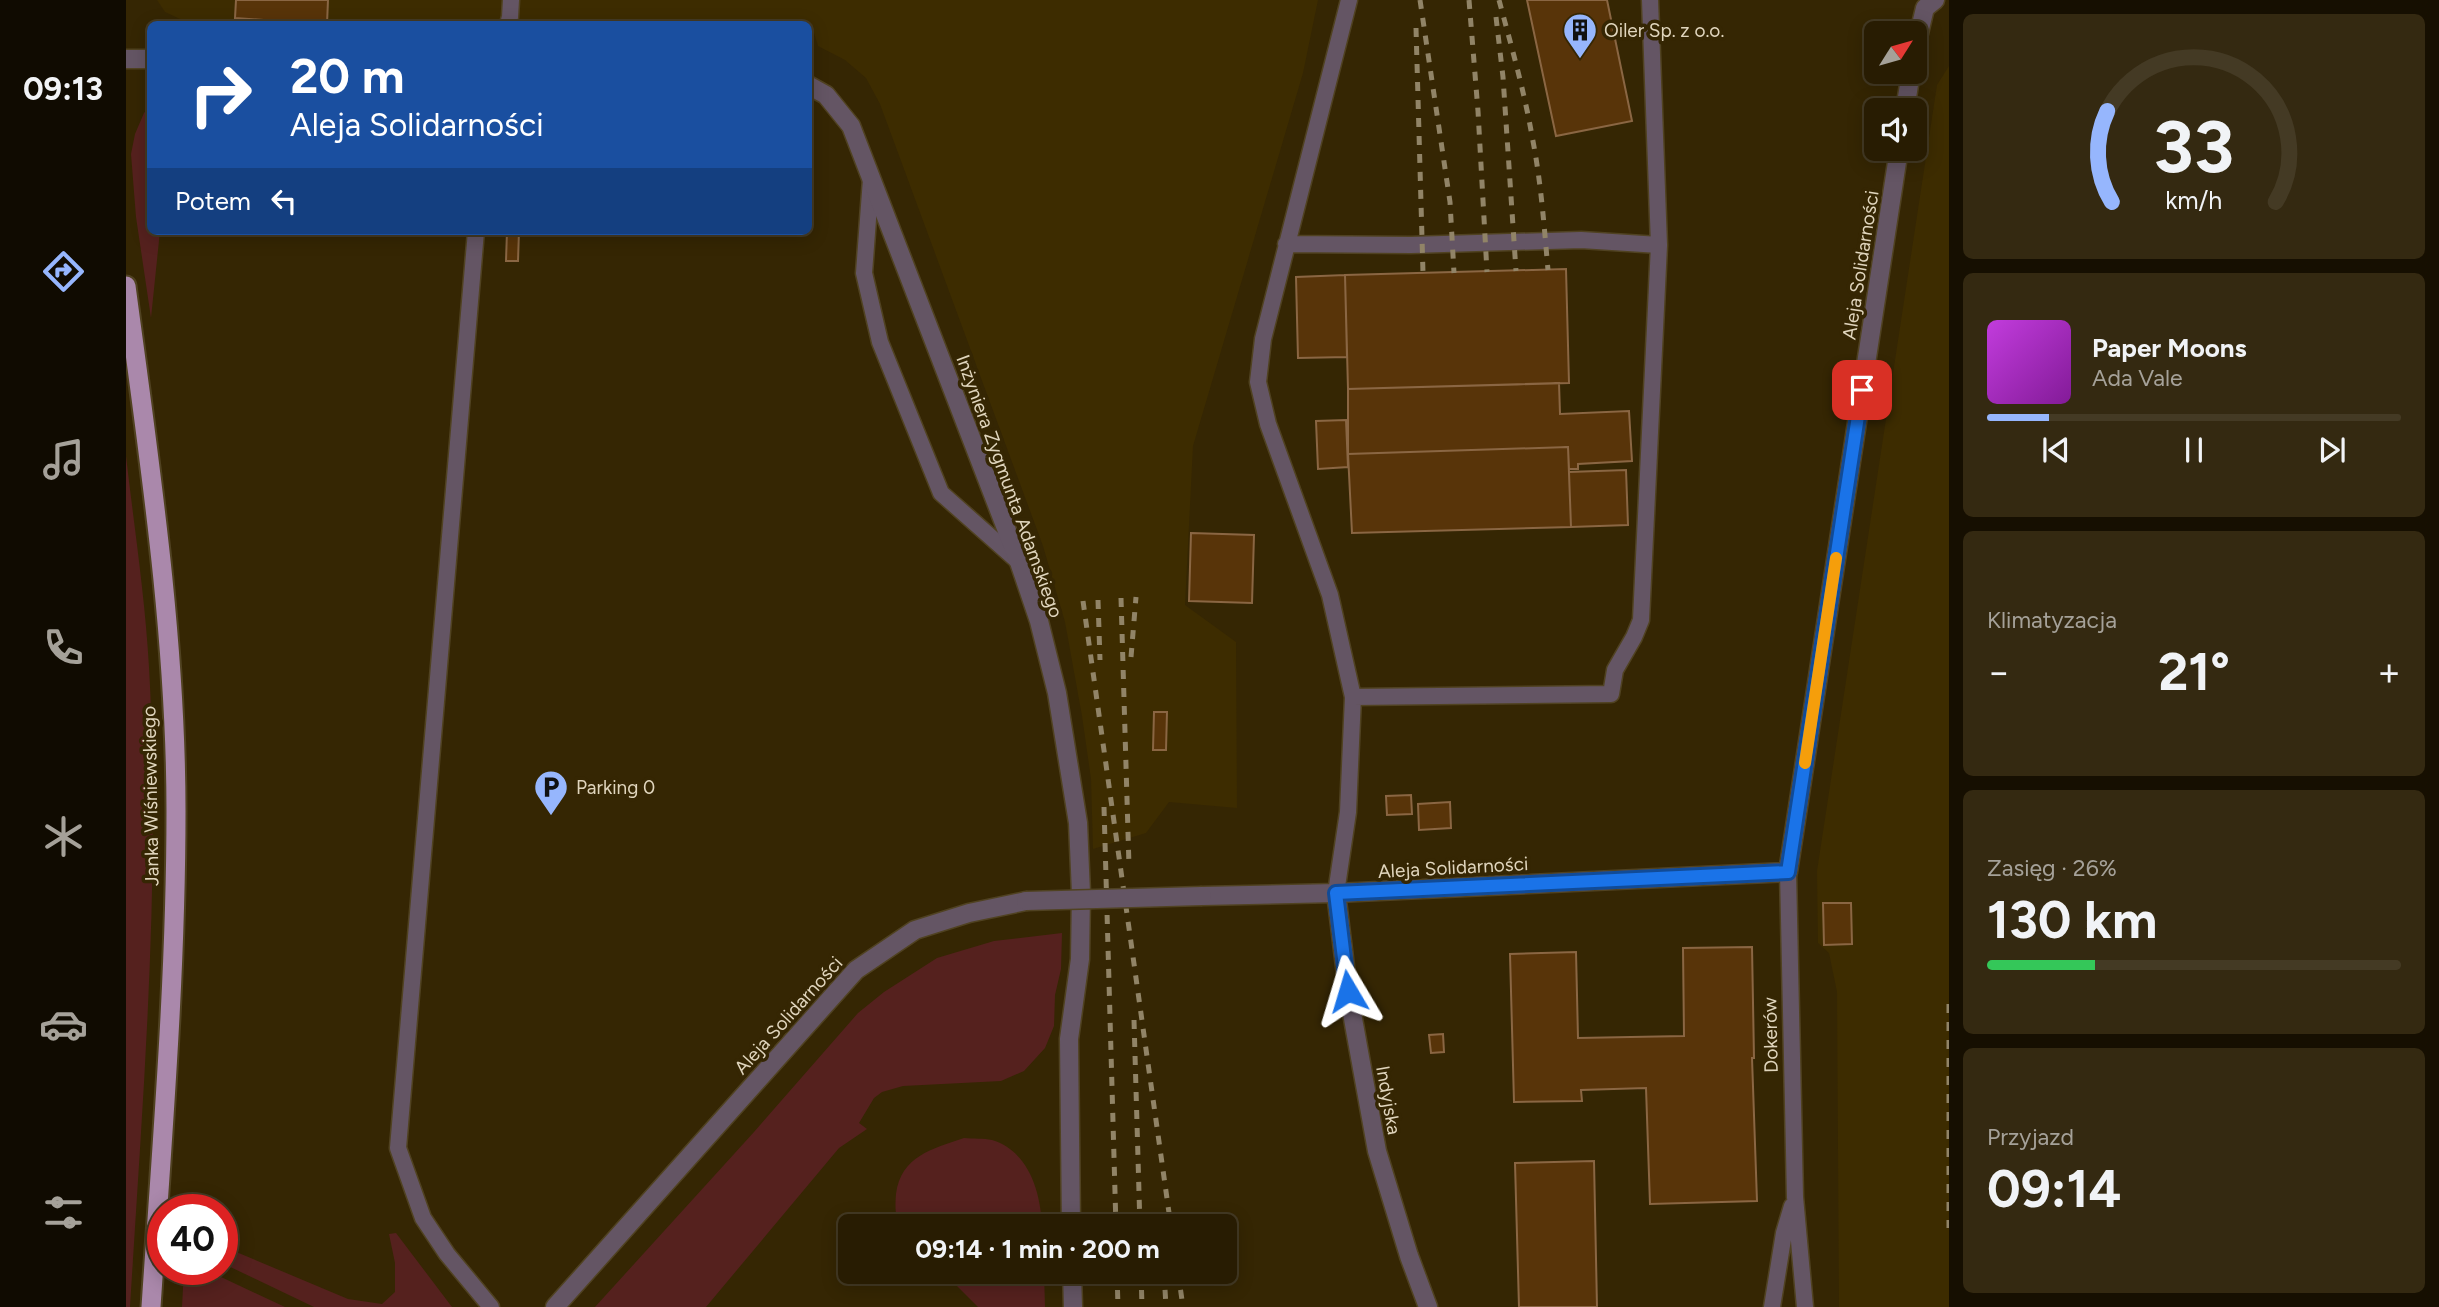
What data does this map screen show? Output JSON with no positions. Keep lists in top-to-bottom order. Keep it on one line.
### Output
{"streets":{"highway":["Janka Wiśniewskiego"],"street":["Aleja Solidarności","Inżyniera Zygmunta Adamskiego","Indyjska"],"lane":["Dokerów"]},"crossings":[["Aleja Solidarności","Dokerów"],["Aleja Solidarności","Indyjska"]],"places":{"building":["Oiler Sp. z o.o."],"parking":["Parking 0"]},"north":"top right","page":{"tabs":"09:13","turn":["20 m","Aleja Solidarności"],"then":"Potem","song":["Paper Moons","Ada Vale"],"tile":["Klimatyzacja",["Zasięg · 26%","130 km"],["Przyjazd","09:14"]],"heat":["−","21°","+"],"limit":"40","trip":"09:14 · 1 min · 200 m","gauge":["33","km/h"]}}
